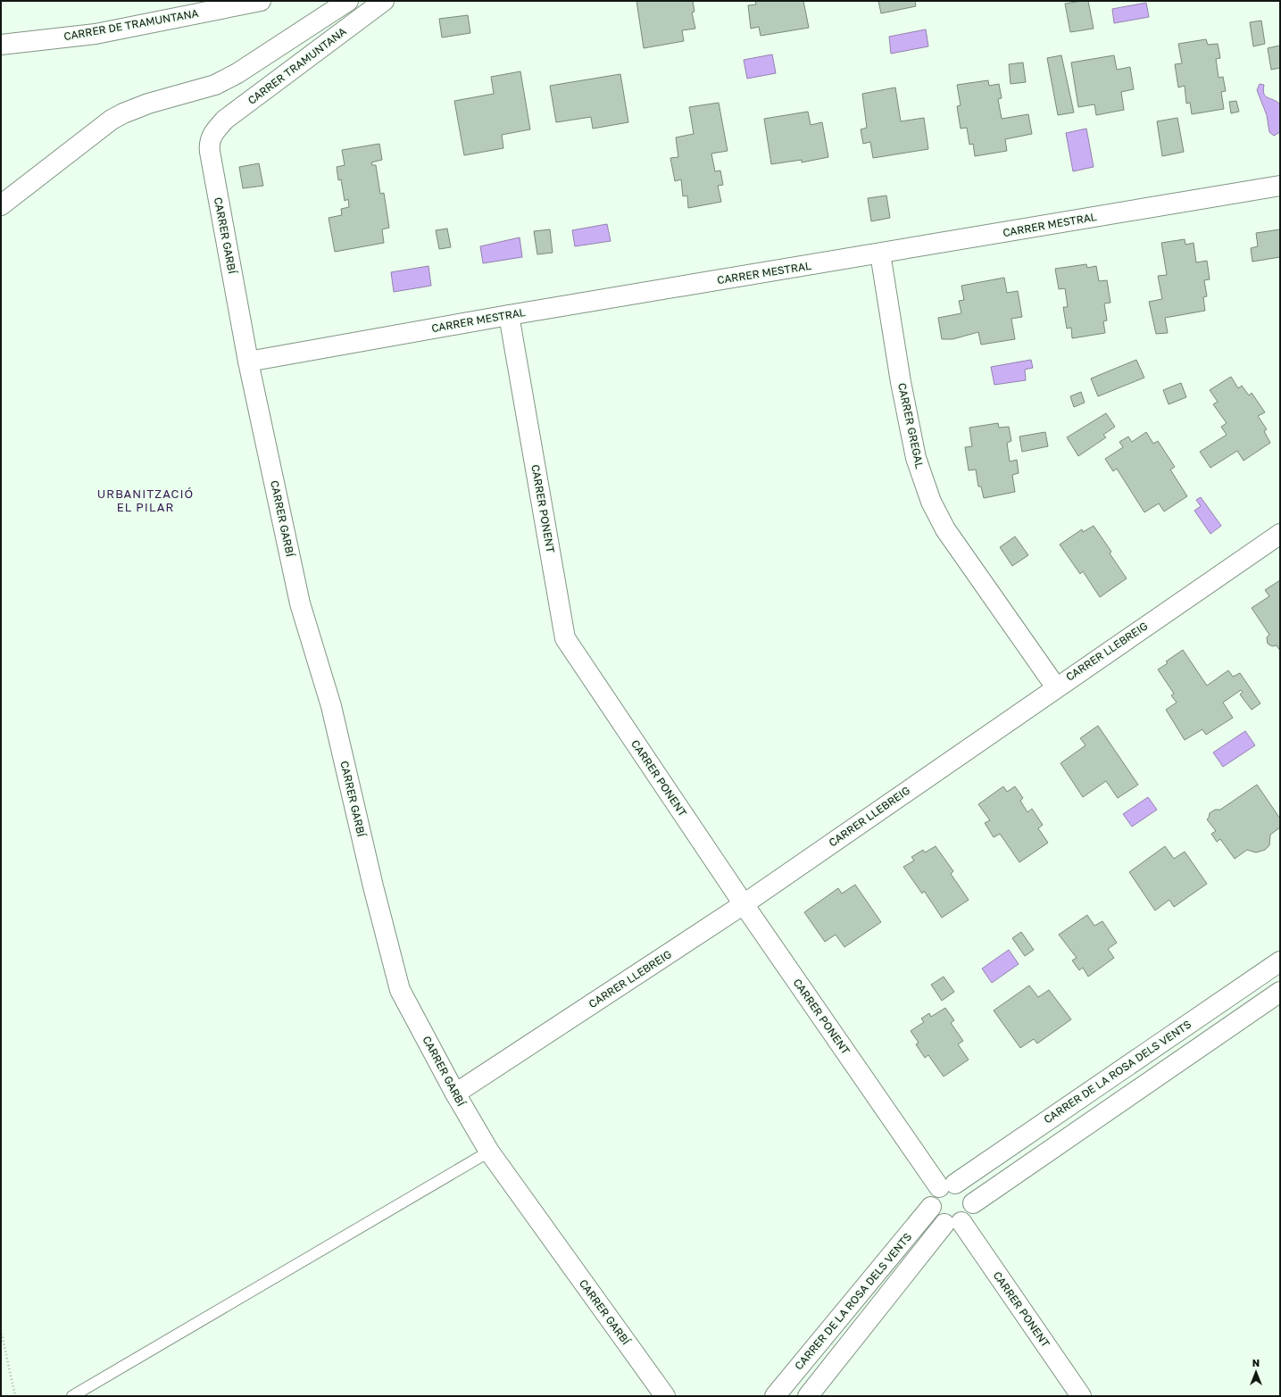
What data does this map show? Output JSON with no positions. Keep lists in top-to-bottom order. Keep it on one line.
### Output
{"streets":{"street":["CARRER DE TRAMUNTANA","CARRER TRAMUNTANA","CARRER MESTRAL","CARRER GARBÍ","CARRER GREGAL","CARRER PONENT","CARRER LLEBREIG","CARRER DE LA ROSA DELS VENTS"]},"crossings":[["CARRER TRAMUNTANA","CARRER GARBÍ"],["CARRER MESTRAL","CARRER GARBÍ"],["CARRER MESTRAL","CARRER GREGAL"],["CARRER MESTRAL","CARRER PONENT"],["CARRER GARBÍ","CARRER LLEBREIG"],["CARRER GREGAL","CARRER LLEBREIG"],["CARRER PONENT","CARRER LLEBREIG"],["CARRER PONENT","CARRER DE LA ROSA DELS VENTS"]],"districts":["URBANITZACIÓ EL PILAR"],"north":"top"}
